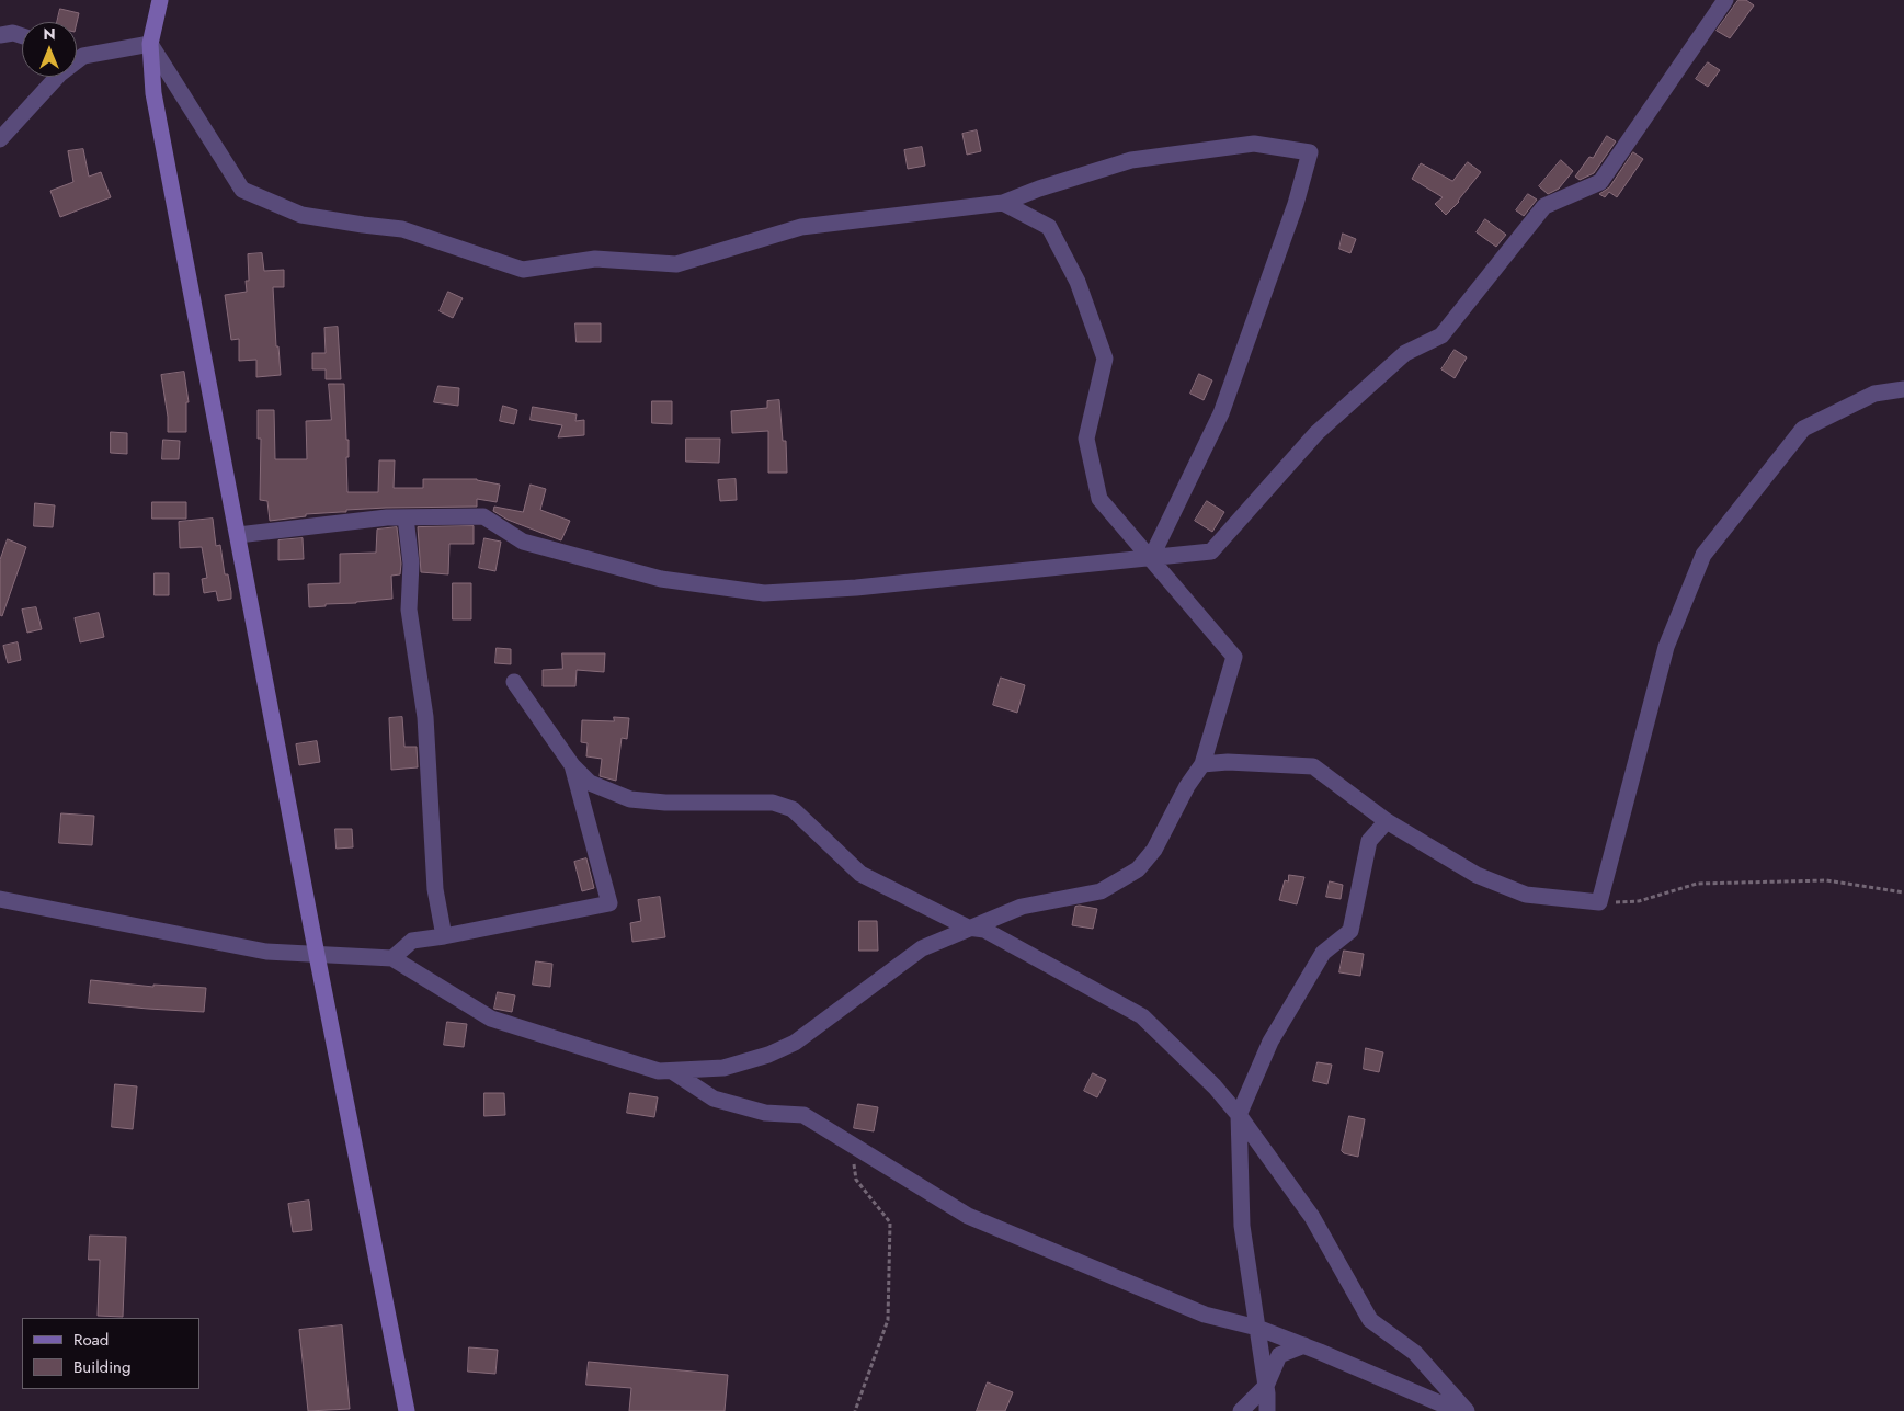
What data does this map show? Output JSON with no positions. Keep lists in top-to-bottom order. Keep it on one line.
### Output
{"legend":["Road","Building"],"north":"top"}
